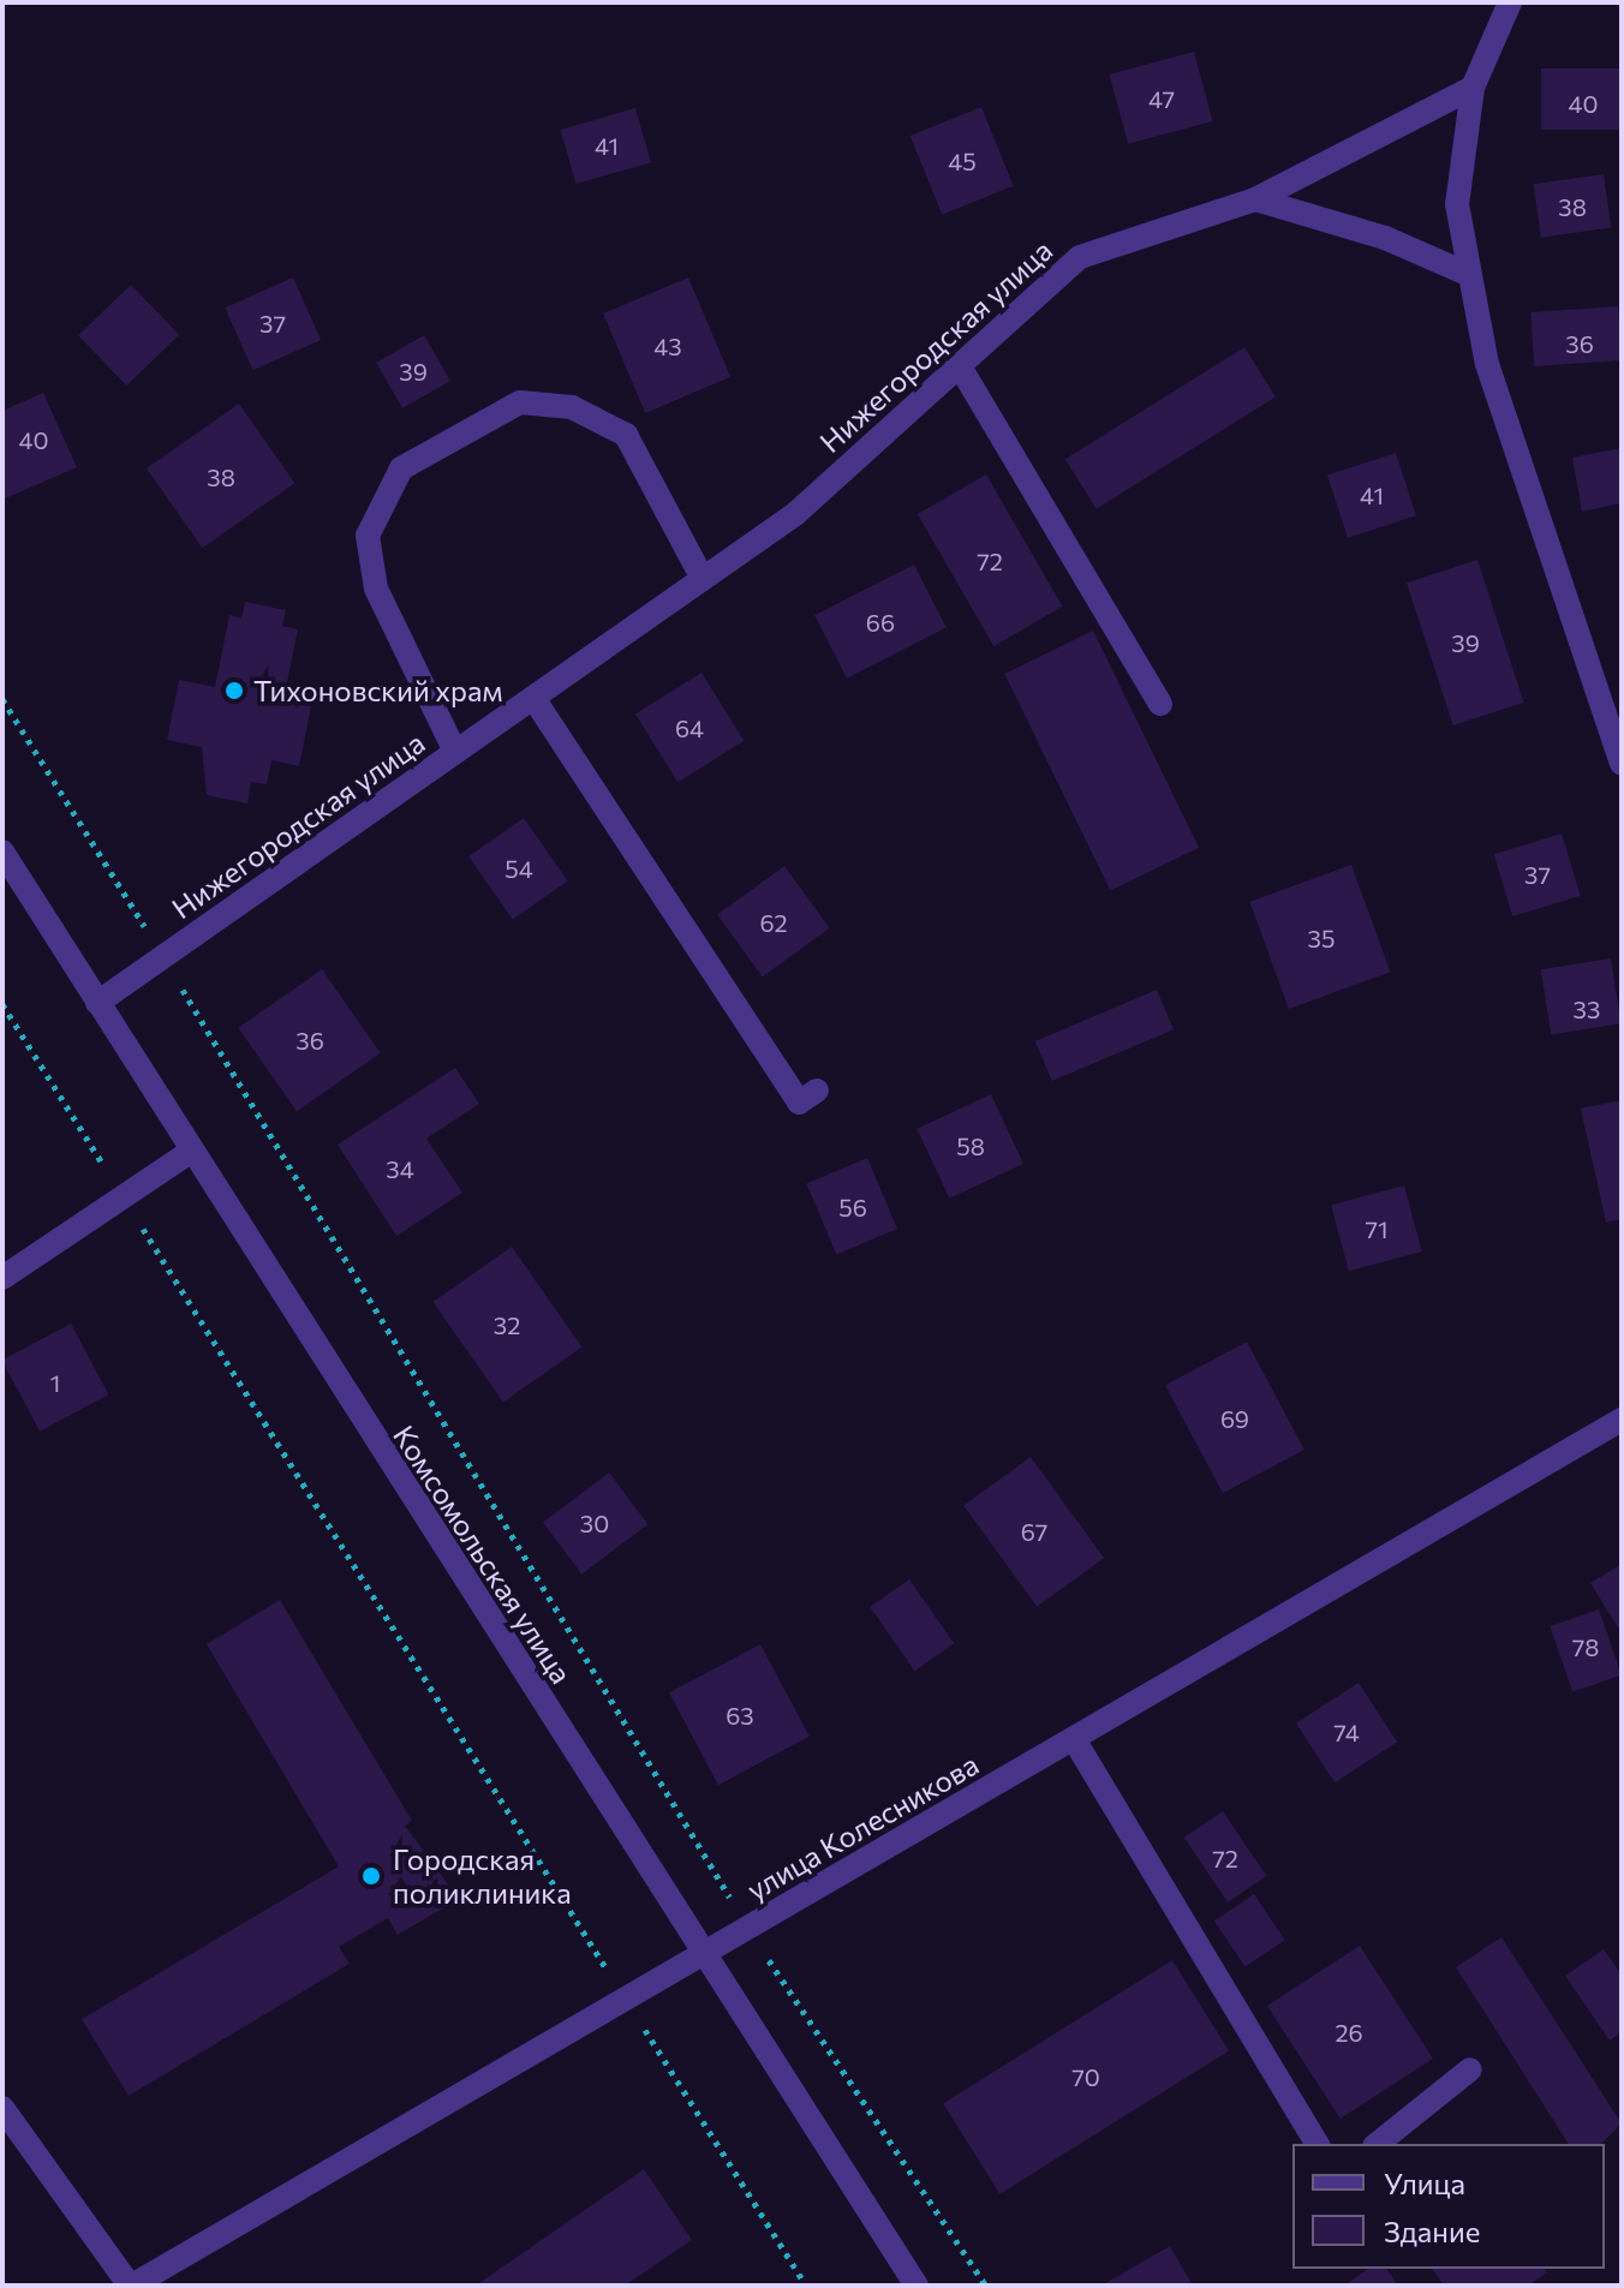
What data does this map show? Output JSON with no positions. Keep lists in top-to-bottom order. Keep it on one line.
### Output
{"streets":{"street":["Нижегородская улица","Комсомольская улица","улица Колесникова"]},"crossings":[["Нижегородская улица","Комсомольская улица"],["Комсомольская улица","улица Колесникова"]],"places":["Тихоновский храм","Городская поликлиника"],"house_numbers":["47","40","41","45","38","37","36","43","39","40","38","41","72","66","39","64","54","37","62","35","33","36","58","34","56","71","32","1","69","30","67","78","63","74","72","26","70"],"legend":["Улица","Здание"]}
